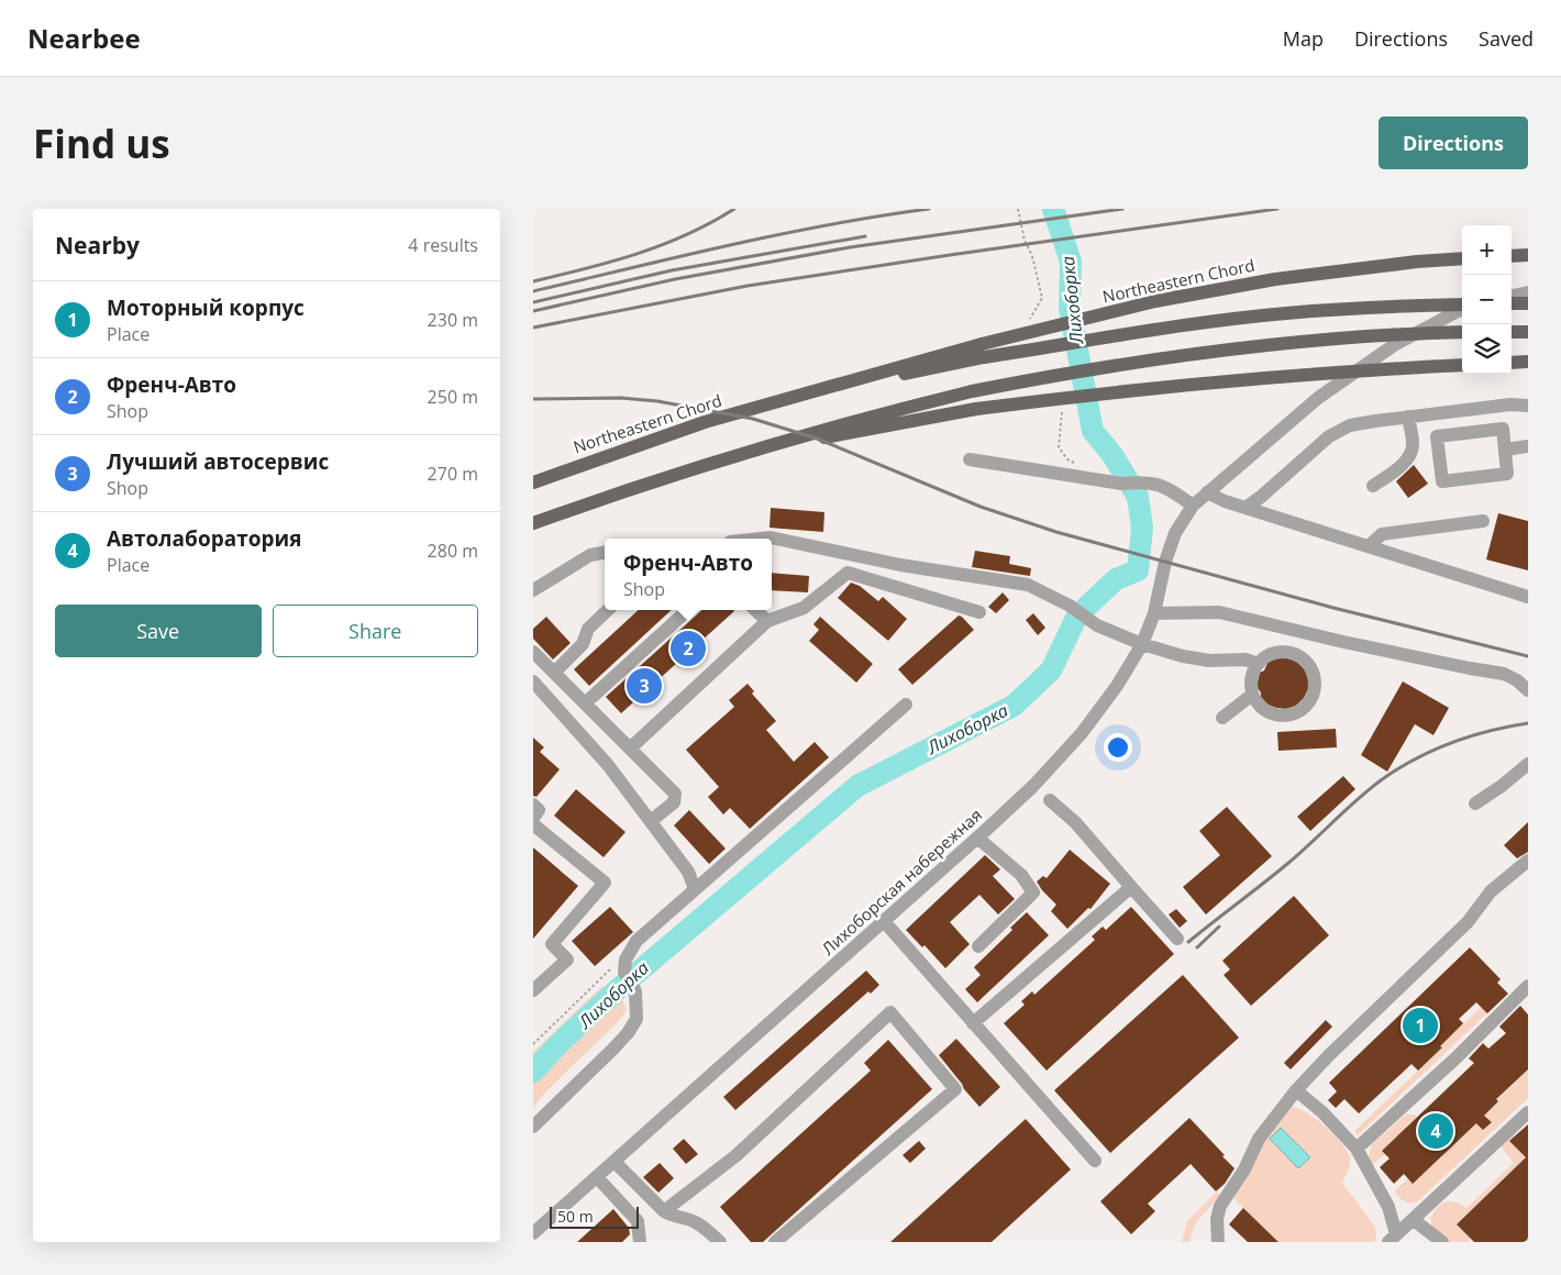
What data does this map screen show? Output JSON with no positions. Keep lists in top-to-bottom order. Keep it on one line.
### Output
{"streets":{"main road":["Northeastern Chord"],"street":["Лихоборская набережная"]},"water":["Лихоборка"],"scale_bar":"50 m","page":{"header":"Nearbee","nav":["Map","Directions","Saved"],"buttons":["Directions",["Save","Share"]],"title":"Find us","heading":["Nearby","4 results"],"map_buttons":["+","−"],"list":[{"mark":"1","name":"Моторный корпус","note":"Place","value":"230 m"},{"mark":"2","name":"Френч-Авто","note":"Shop","value":"250 m"},{"mark":"3","name":"Лучший автосервис","note":"Shop","value":"270 m"},{"mark":"4","name":"Автолаборатория","note":"Place","value":"280 m"}],"popup":["Френч-Авто","Shop"],"pins":["2","3","1","4"],"scale":"50 m"}}
